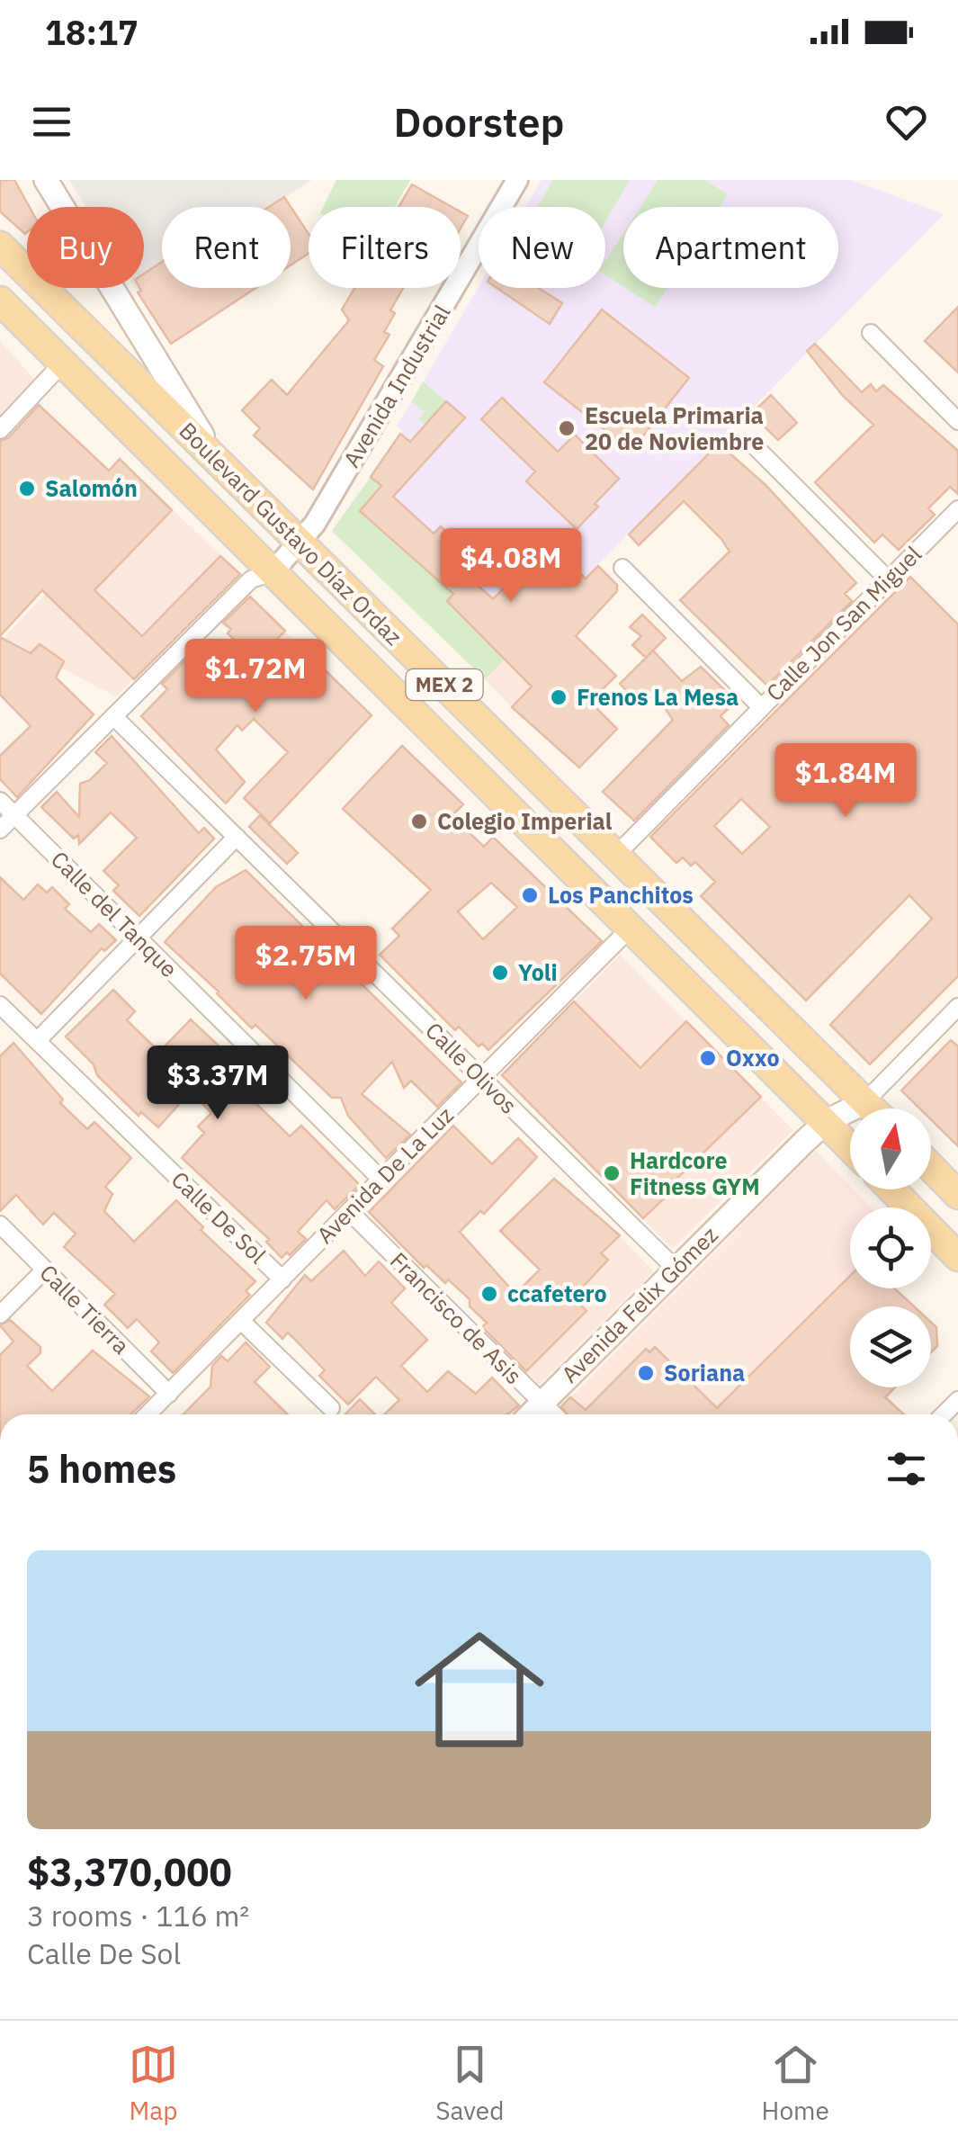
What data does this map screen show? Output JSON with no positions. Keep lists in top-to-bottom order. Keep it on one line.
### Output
{"streets":{"main road":["Boulevard Gustavo Díaz Ordaz","MEX 2","Avenida Felix Gómez"],"street":["Avenida Industrial","Calle Jon San Miguel","Calle del Tanque","Calle Olivos","Avenida De La Luz","Calle De Sol","Calle Tierra","Francisco de Asis"]},"crossings":[["Avenida Industrial","Boulevard Gustavo Díaz Ordaz"],["Boulevard Gustavo Díaz Ordaz","Calle Jon San Miguel"],["Boulevard Gustavo Díaz Ordaz","Avenida De La Luz"],["Boulevard Gustavo Díaz Ordaz","Avenida Felix Gómez"],["Calle del Tanque","Avenida De La Luz"],["Calle Olivos","Avenida De La Luz"],["Calle Olivos","Avenida Felix Gómez"],["Avenida De La Luz","Calle De Sol"],["Avenida De La Luz","Calle Tierra"],["Avenida De La Luz","Francisco de Asis"],["Avenida Felix Gómez","Francisco de Asis"]],"places":["Escuela Primaria 20 de Noviembre","Salomón","Frenos La Mesa","Colegio Imperial","Los Panchitos","Yoli","Oxxo","Hardcore Fitness GYM","ccafetero","Soriana"],"north":"top","page":{"status":"18:17","header":"Doorstep","chip":["Buy","Rent","Filters","New","Apartment"],"price":["$4.08M","$1.72M","$1.84M","$2.75M","$3.37M"],"heading":"5 homes","list":[{"name":"$3,370,000","note":"3 rooms · 116 m² · Calle De Sol"}],"tabs":["Map","Saved","Home"]}}
